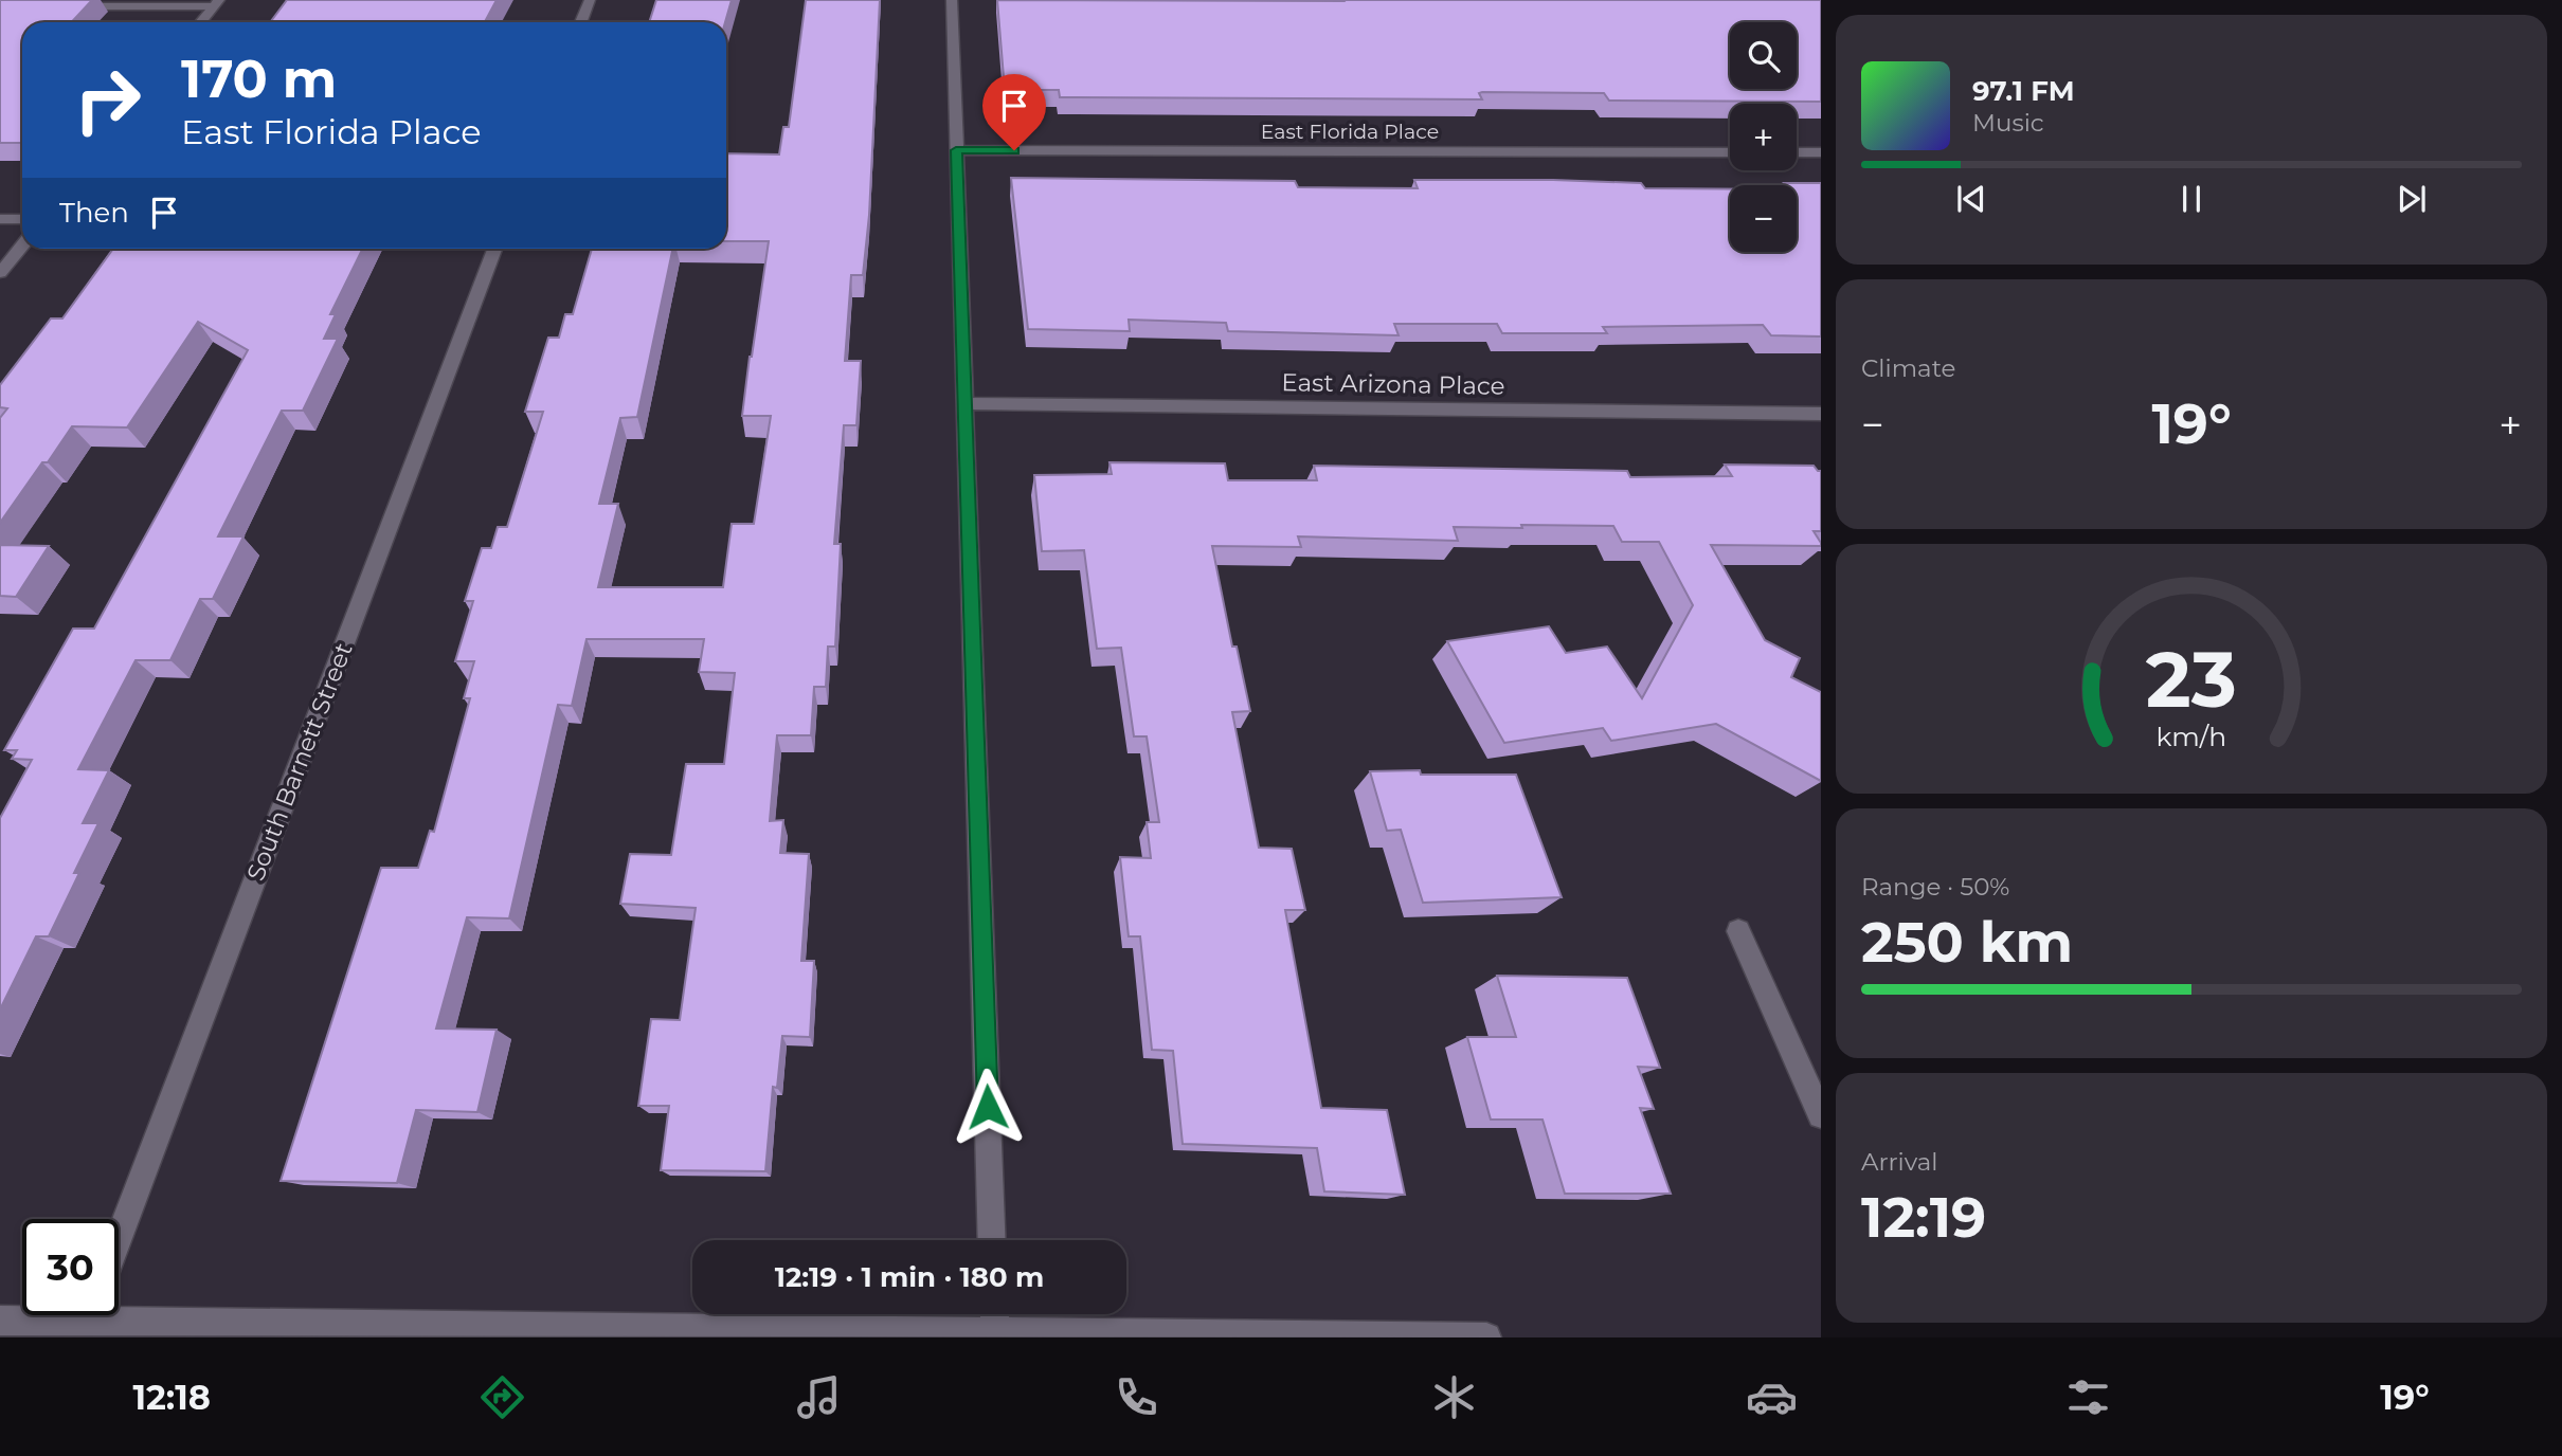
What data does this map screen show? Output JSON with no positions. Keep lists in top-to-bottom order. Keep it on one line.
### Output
{"streets":{"street":["East Florida Place","East Arizona Place","South Barnett Street"]},"page":{"map_buttons":["+","−"],"turn":["170 m","East Florida Place"],"song":["97.1 FM","Music"],"then":"Then","tile":["Climate",["Range · 50%","250 km"],["Arrival","12:19"]],"heat":["−","19°","+"],"limit":"30","trip":"12:19 · 1 min · 180 m","tabs":["12:18","19°"],"gauge":["23","km/h"]}}
